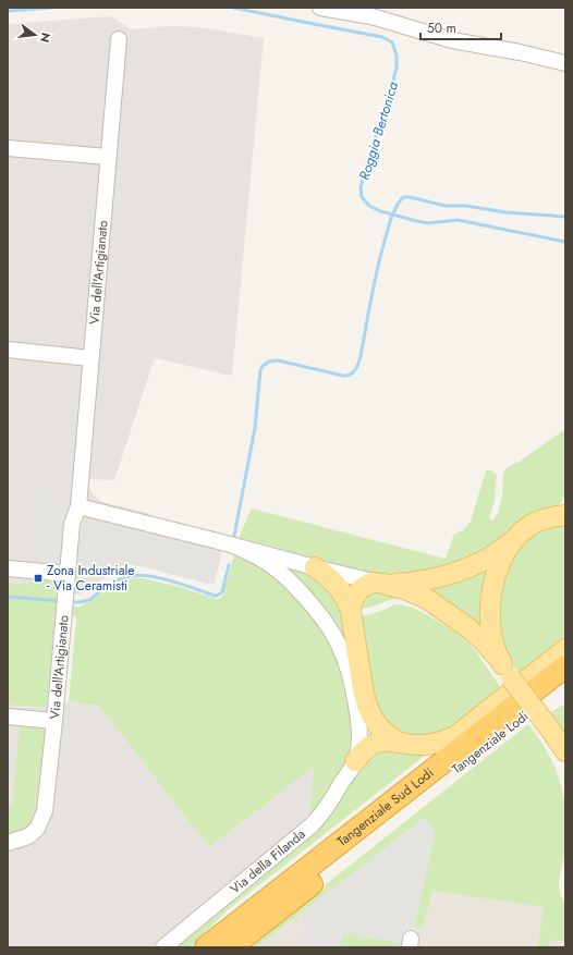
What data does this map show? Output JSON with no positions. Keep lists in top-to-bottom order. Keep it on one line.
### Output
{"streets":{"highway":["Tangenziale Lodi","Tangenziale Sud Lodi"],"street":["Via dell'Artigianato","Via della Filanda"]},"water":["Roggia Bertonica"],"places":{"transit":["Zona Industriale - Via Ceramisti"]},"scale_bar":"50 m","north":"right"}
